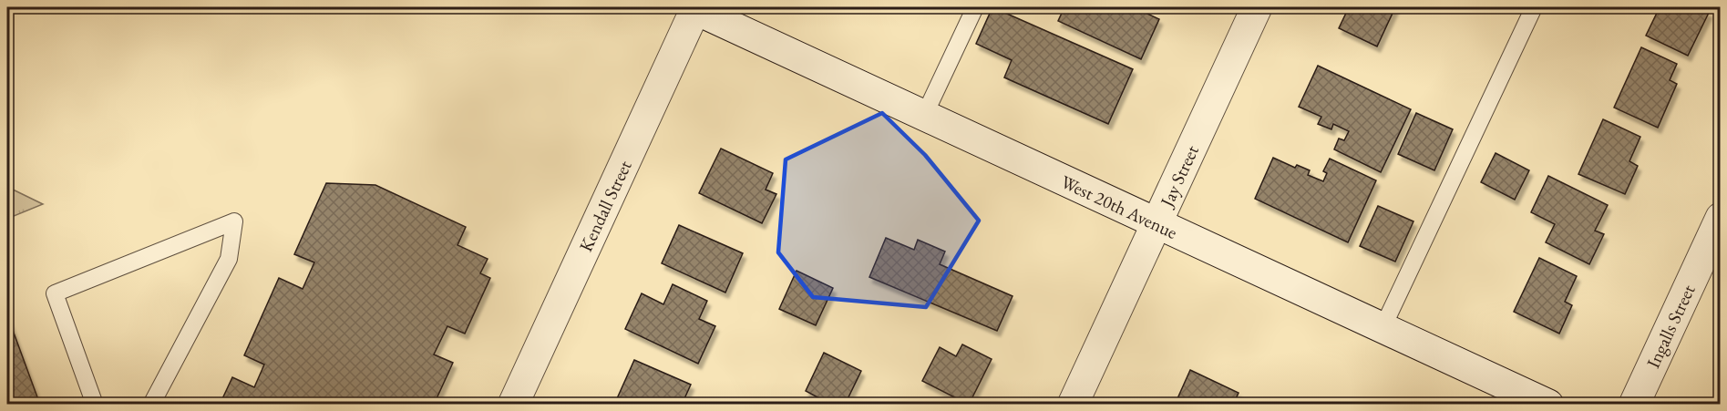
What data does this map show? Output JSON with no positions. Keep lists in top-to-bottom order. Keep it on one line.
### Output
{"streets":{"street":["Jay Street","Kendall Street","West 20th Avenue","Ingalls Street"]},"crossings":[["Jay Street","West 20th Avenue"],["Kendall Street","West 20th Avenue"]]}
